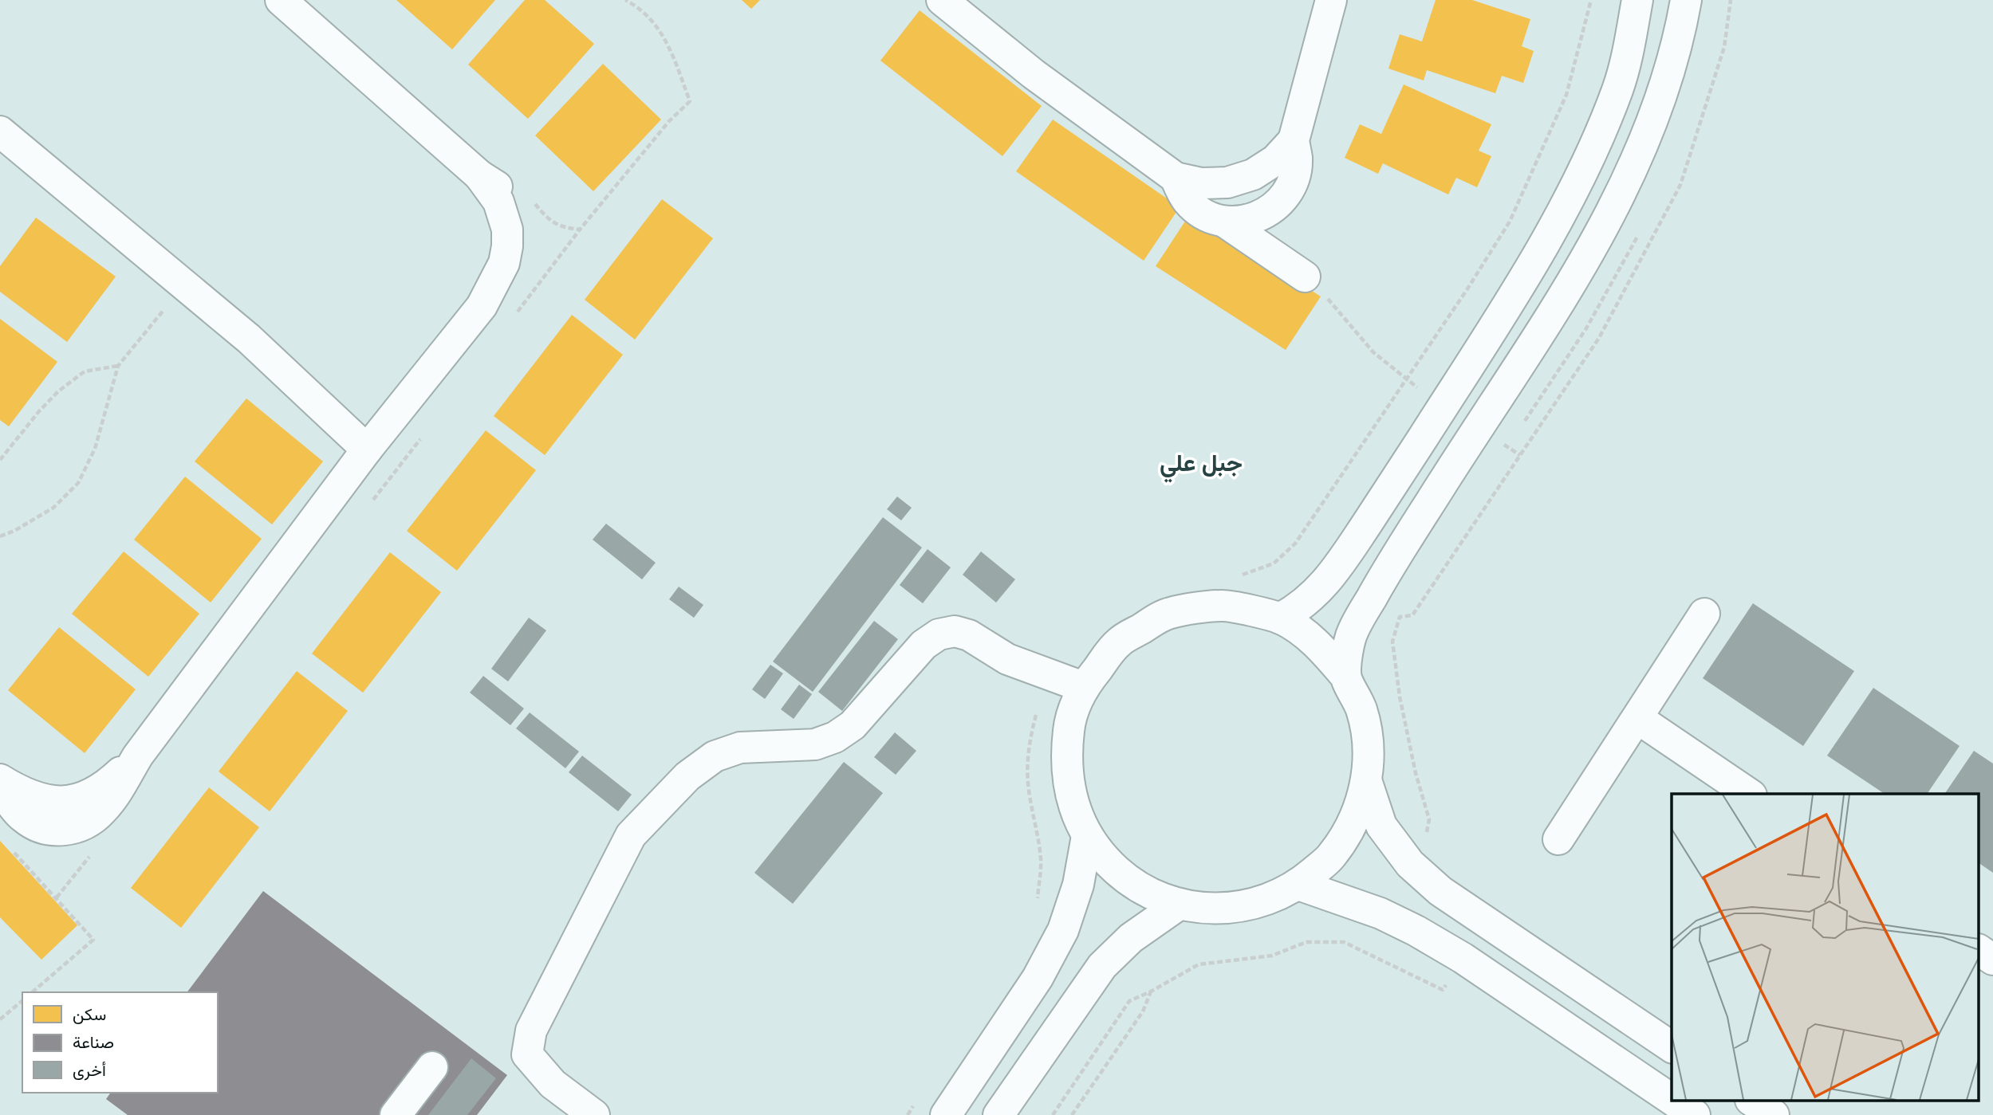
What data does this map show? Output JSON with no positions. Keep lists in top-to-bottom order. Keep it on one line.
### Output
{"districts":["جبل علي"],"legend":["سكن","صناعة","أخرى"]}
